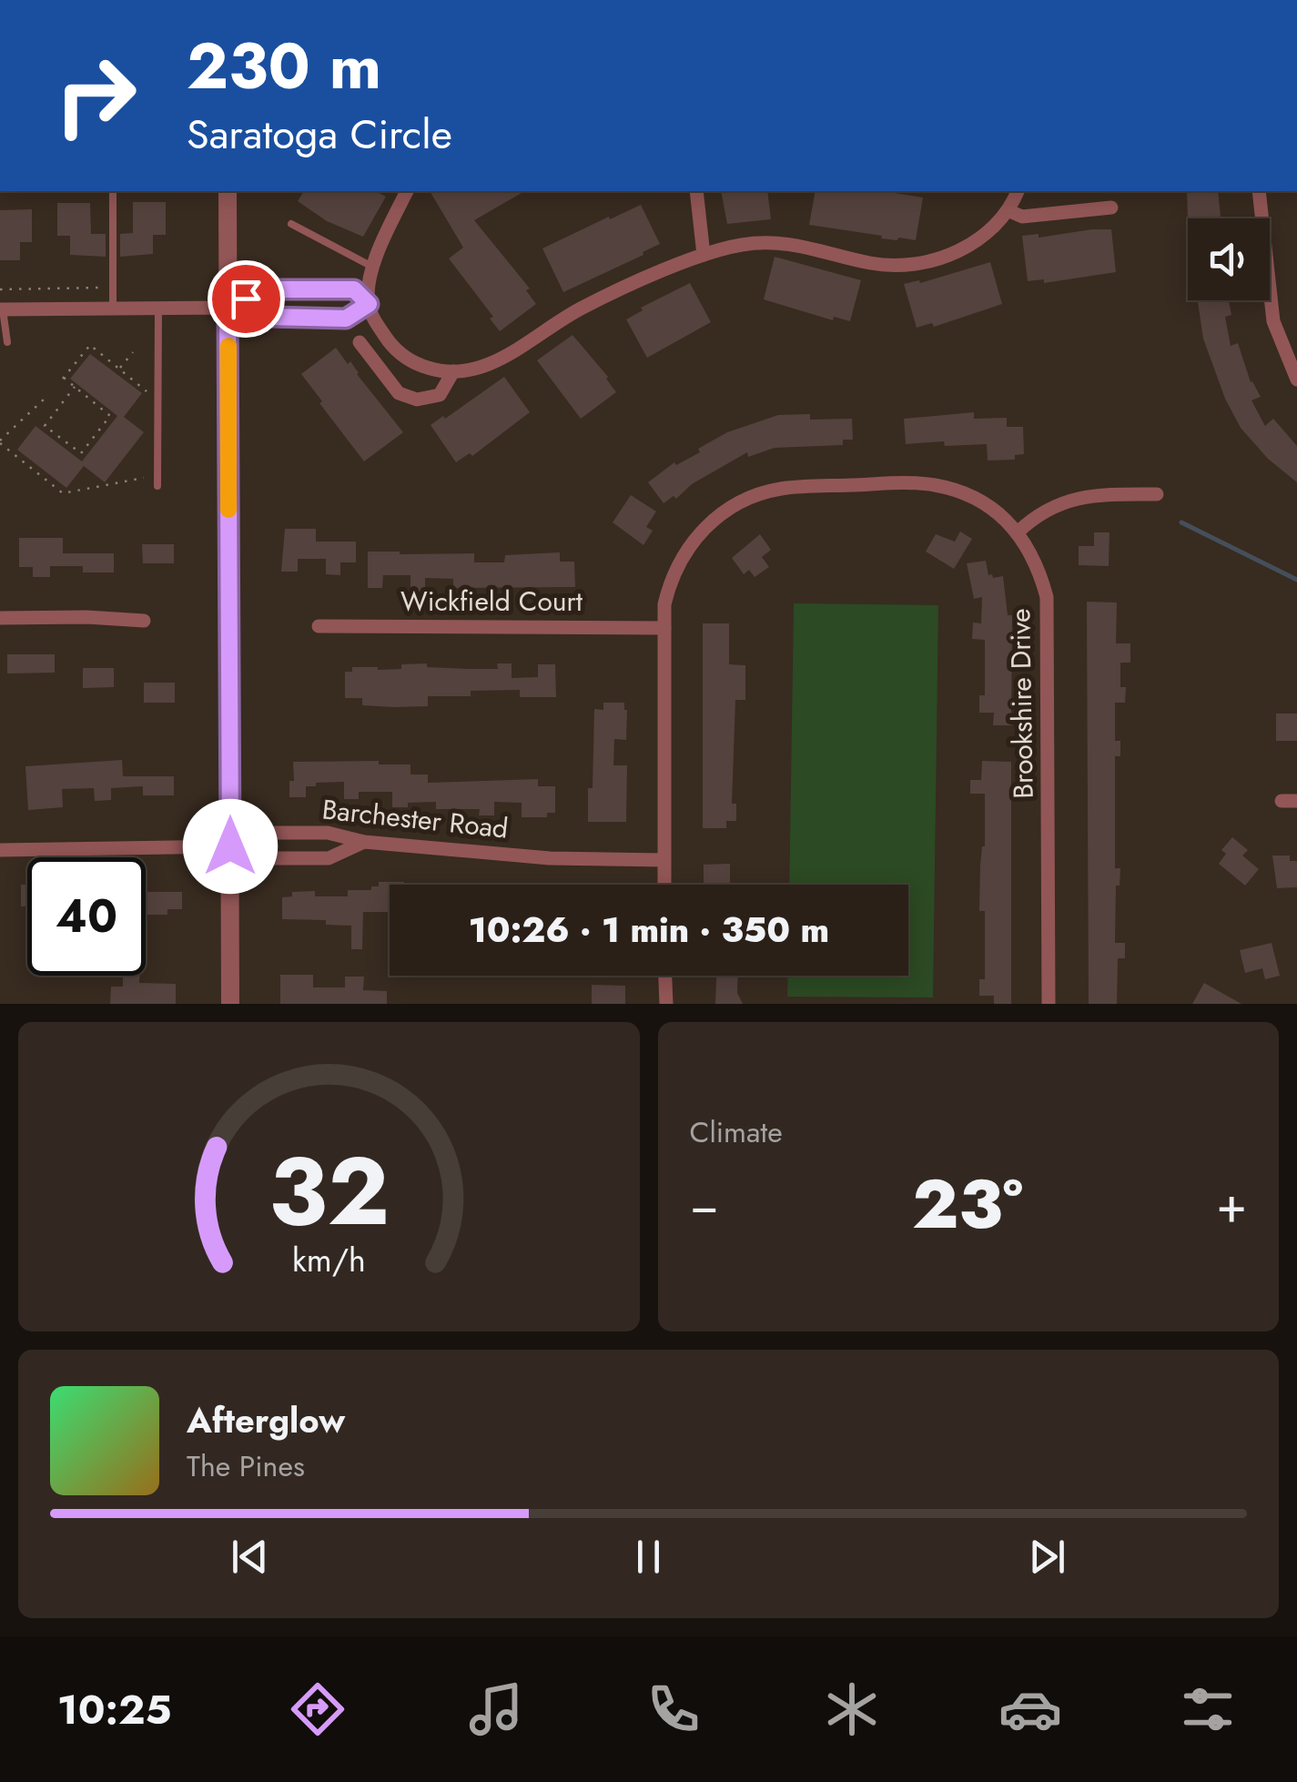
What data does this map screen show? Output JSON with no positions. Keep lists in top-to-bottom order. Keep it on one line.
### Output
{"streets":{"street":["Wickfield Court","Brookshire Drive","Barchester Road"]},"crossings":[["Wickfield Court","Brookshire Drive"],["Brookshire Drive","Barchester Road"]],"page":{"turn":["230 m","Saratoga Circle"],"limit":"40","trip":"10:26 · 1 min · 350 m","tile":"Climate","heat":["−","23°","+"],"song":["Afterglow","The Pines"],"tabs":"10:25","gauge":["32","km/h"]}}
